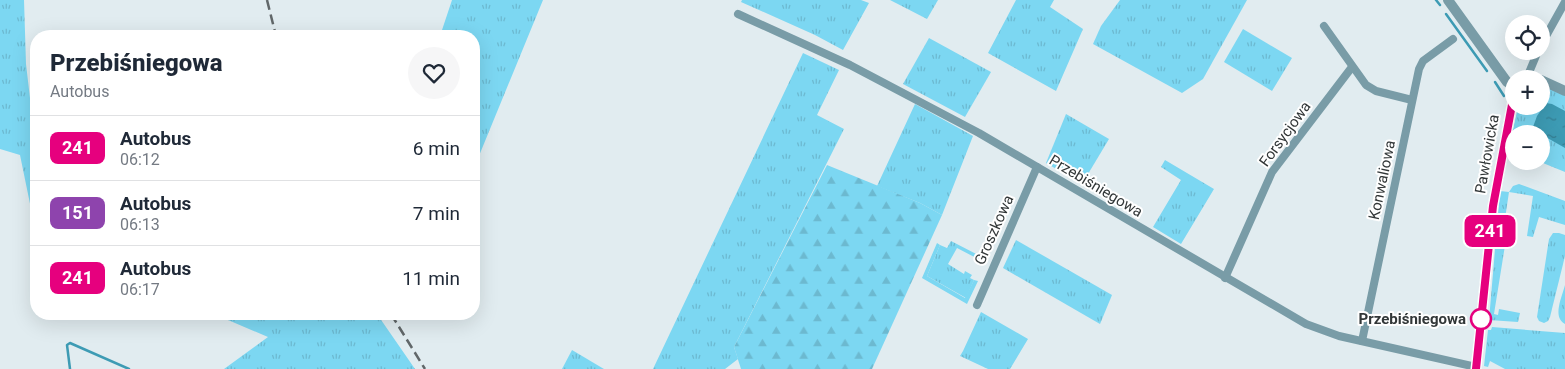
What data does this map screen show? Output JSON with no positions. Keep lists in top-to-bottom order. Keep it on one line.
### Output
{"streets":{"street":["Forsycjowa","Pawłowicka","Konwaliowa","Przebiśniegowa","Groszkowa"]},"crossings":[["Forsycjowa","Przebiśniegowa"],["Pawłowicka","Przebiśniegowa"],["Konwaliowa","Przebiśniegowa"],["Przebiśniegowa","Groszkowa"]],"places":["Przebiśniegowa"],"lines":["bus line 241"],"page":{"on_map":"241","map_buttons":["+","−"],"heading":["Przebiśniegowa","Autobus"],"list":[{"mark":"241","name":"Autobus","note":"06:12","value":"6 min"},{"mark":"151","name":"Autobus","note":"06:13","value":"7 min"},{"mark":"241","name":"Autobus","note":"06:17","value":"11 min"}]}}
